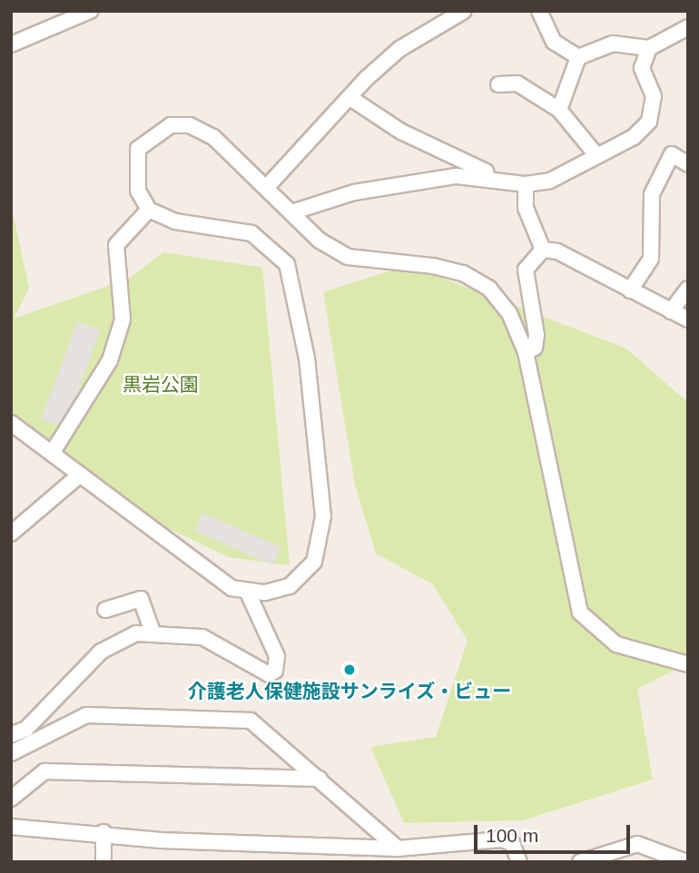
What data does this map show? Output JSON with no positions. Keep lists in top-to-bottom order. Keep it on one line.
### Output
{"parks":["黒岩公園"],"places":["介護老人保健施設サンライズ・ビュー"],"scale_bar":"100 m"}
